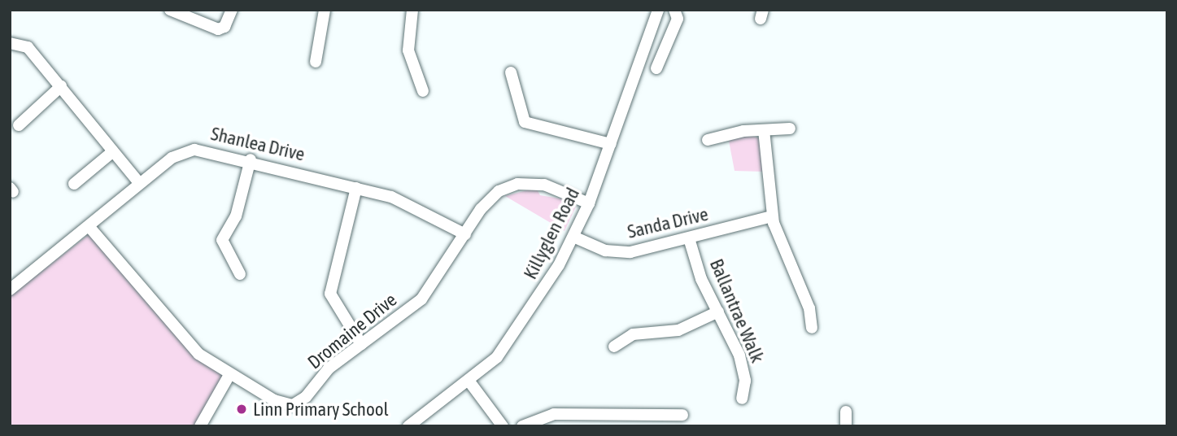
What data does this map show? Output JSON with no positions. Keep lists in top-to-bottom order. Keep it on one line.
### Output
{"streets":{"street":["Shanlea Drive","Sanda Drive","Killyglen Road","Ballantrae Walk","Dromaine Drive"]},"crossings":[["Shanlea Drive","Dromaine Drive"],["Sanda Drive","Killyglen Road"],["Sanda Drive","Ballantrae Walk"],["Killyglen Road","Dromaine Drive"]],"places":["Linn Primary School"]}
